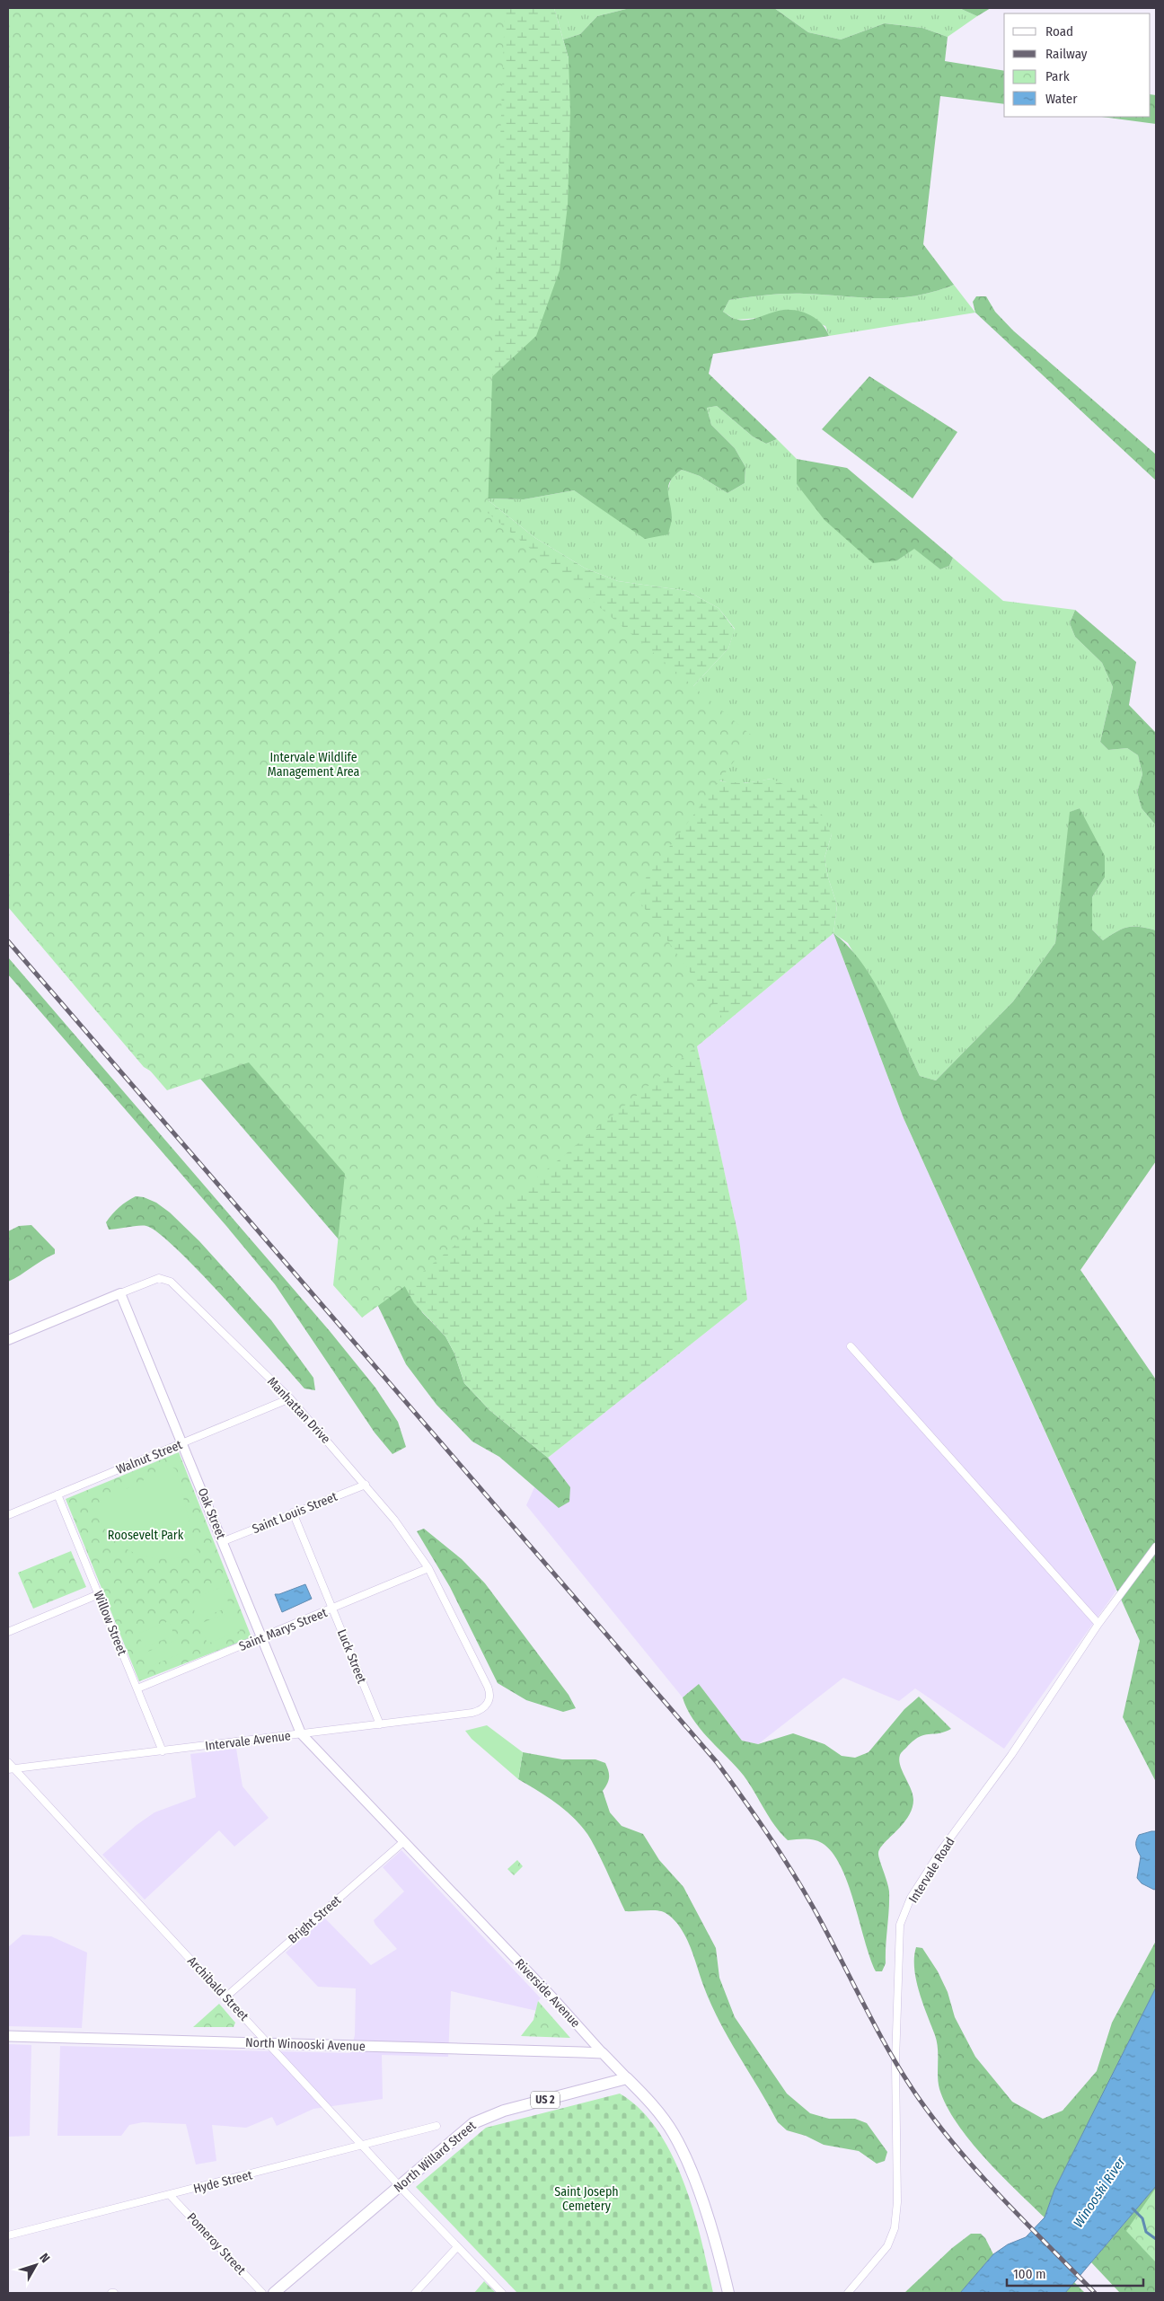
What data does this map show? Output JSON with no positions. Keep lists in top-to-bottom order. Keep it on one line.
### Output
{"streets":{"main road":["Riverside Avenue","North Winooski Avenue","US 2","North Willard Street"],"street":["Manhattan Drive","Walnut Street","Saint Louis Street","Oak Street","Willow Street","Saint Marys Street","Luck Street","Intervale Avenue","Intervale Road","Bright Street","Archibald Street","Hyde Street","Pomeroy Street"]},"crossings":[["Manhattan Drive","Walnut Street"],["Manhattan Drive","Saint Louis Street"],["Manhattan Drive","Oak Street"],["Manhattan Drive","Saint Marys Street"],["Manhattan Drive","Intervale Avenue"],["Walnut Street","Oak Street"],["Walnut Street","Willow Street"],["Saint Louis Street","Oak Street"],["Saint Louis Street","Luck Street"],["Oak Street","Saint Marys Street"],["Oak Street","Intervale Avenue"],["Oak Street","Riverside Avenue"],["Willow Street","Saint Marys Street"],["Willow Street","Intervale Avenue"],["Saint Marys Street","Luck Street"],["Luck Street","Intervale Avenue"],["Intervale Avenue","Archibald Street"],["Intervale Avenue","Riverside Avenue"],["Bright Street","Archibald Street"],["Bright Street","Riverside Avenue"],["Archibald Street","North Winooski Avenue"],["Archibald Street","North Willard Street"],["Archibald Street","Hyde Street"],["Riverside Avenue","North Winooski Avenue"],["Riverside Avenue","North Willard Street"],["Hyde Street","Pomeroy Street"]],"water":["Winooski River"],"parks":["Intervale Wildlife Management Area","Roosevelt Park","Saint Joseph Cemetery"],"legend":["Road","Railway","Park","Water"],"scale_bar":"100 m","north":"top right"}
